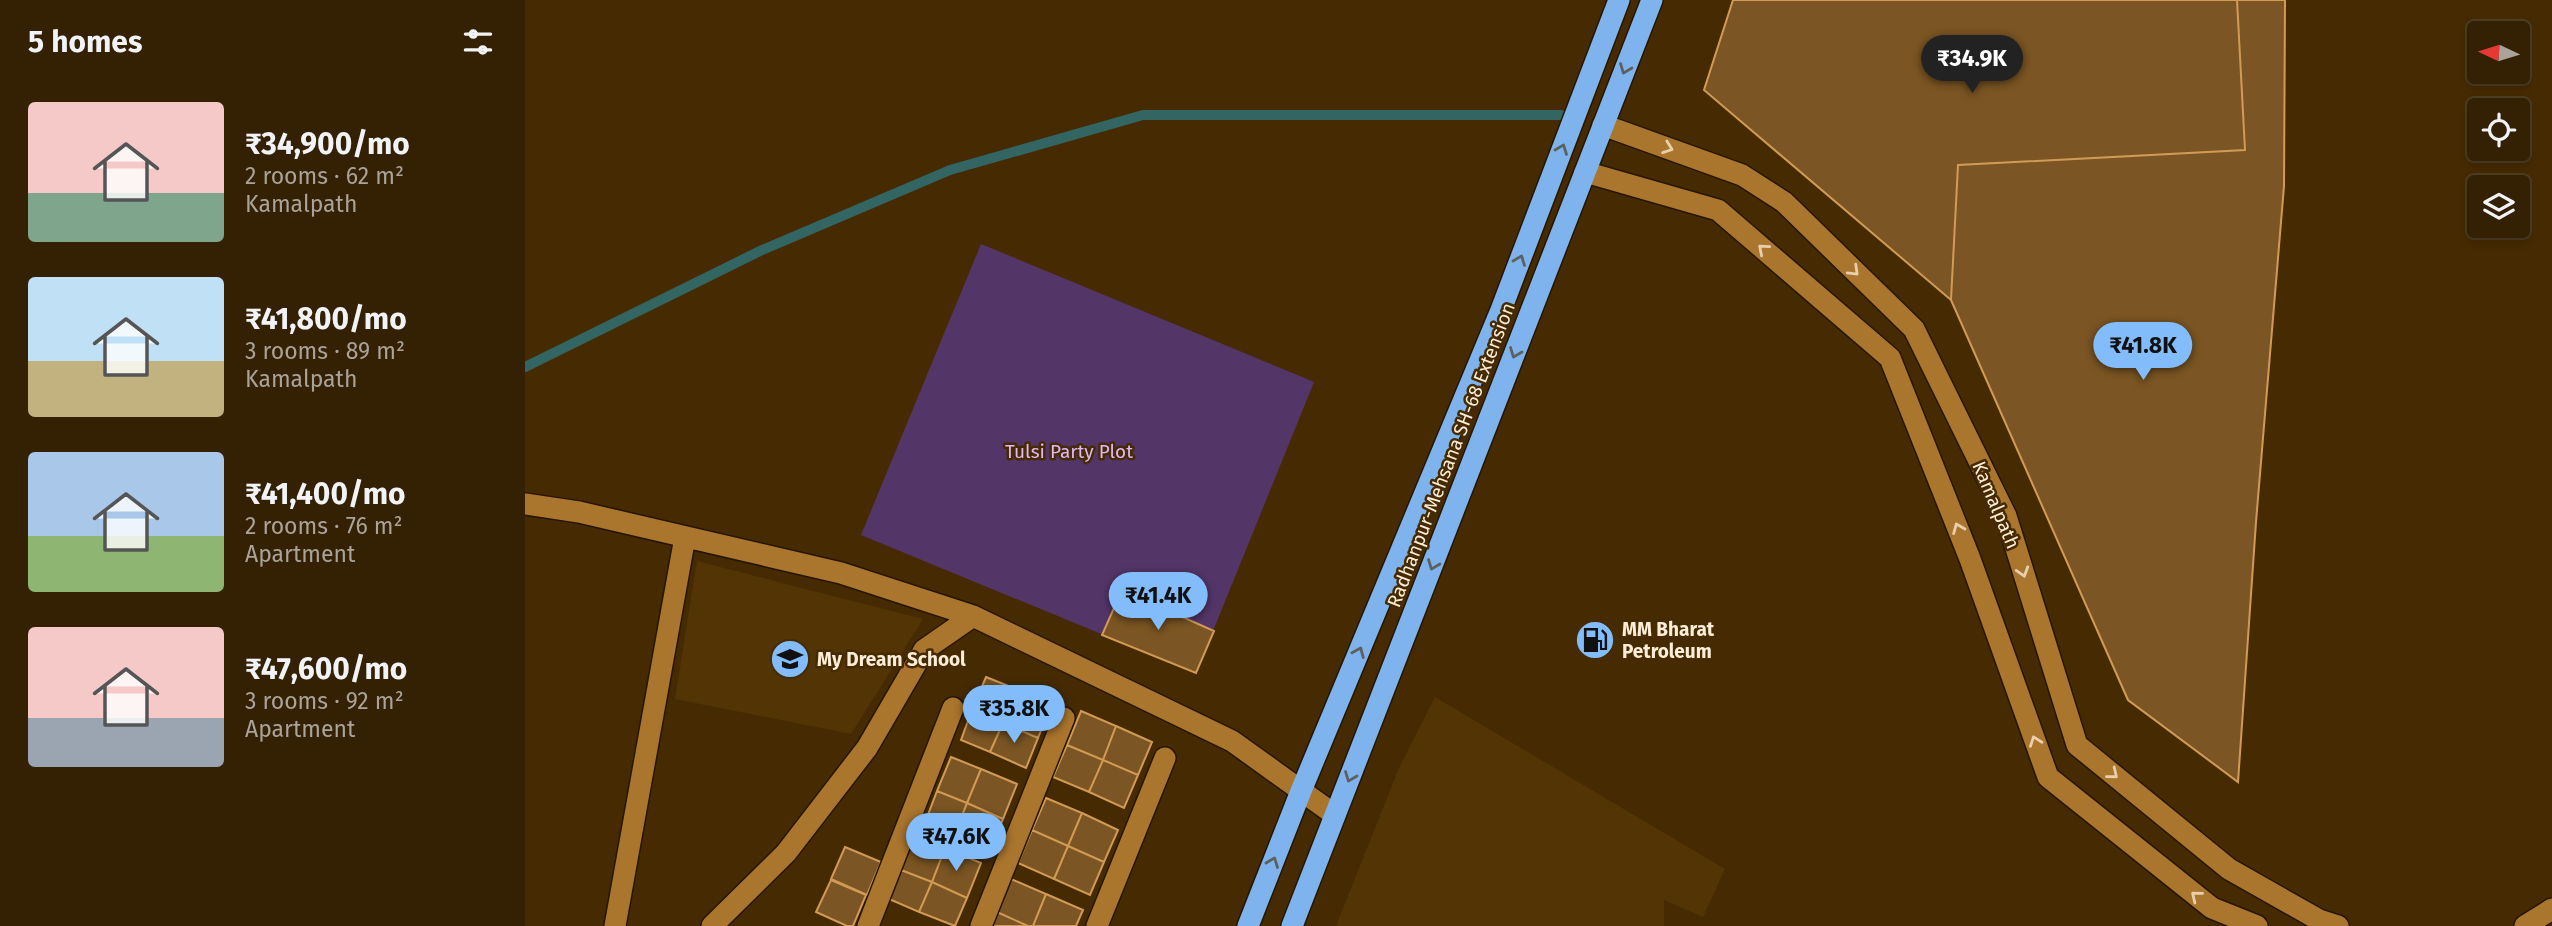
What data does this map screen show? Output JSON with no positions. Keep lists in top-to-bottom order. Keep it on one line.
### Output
{"streets":{"highway":["Radhanpur-Mehsana SH-68 Extension"],"street":["Kamalpath"]},"crossings":[["Radhanpur-Mehsana SH-68 Extension","Kamalpath"]],"parks":["Tulsi Party Plot"],"places":{"fuel station":["MM Bharat Petroleum"],"school or university":["My Dream School"]},"north":"left","page":{"heading":"5 homes","price":["₹34.9K","₹41.8K","₹41.4K","₹35.8K","₹47.6K"],"list":[{"name":"₹34,900/mo","note":"2 rooms · 62 m² · Kamalpath"},{"name":"₹41,800/mo","note":"3 rooms · 89 m² · Kamalpath"},{"name":"₹41,400/mo","note":"2 rooms · 76 m² · Apartment"},{"name":"₹47,600/mo","note":"3 rooms · 92 m² · Apartment"}]}}
